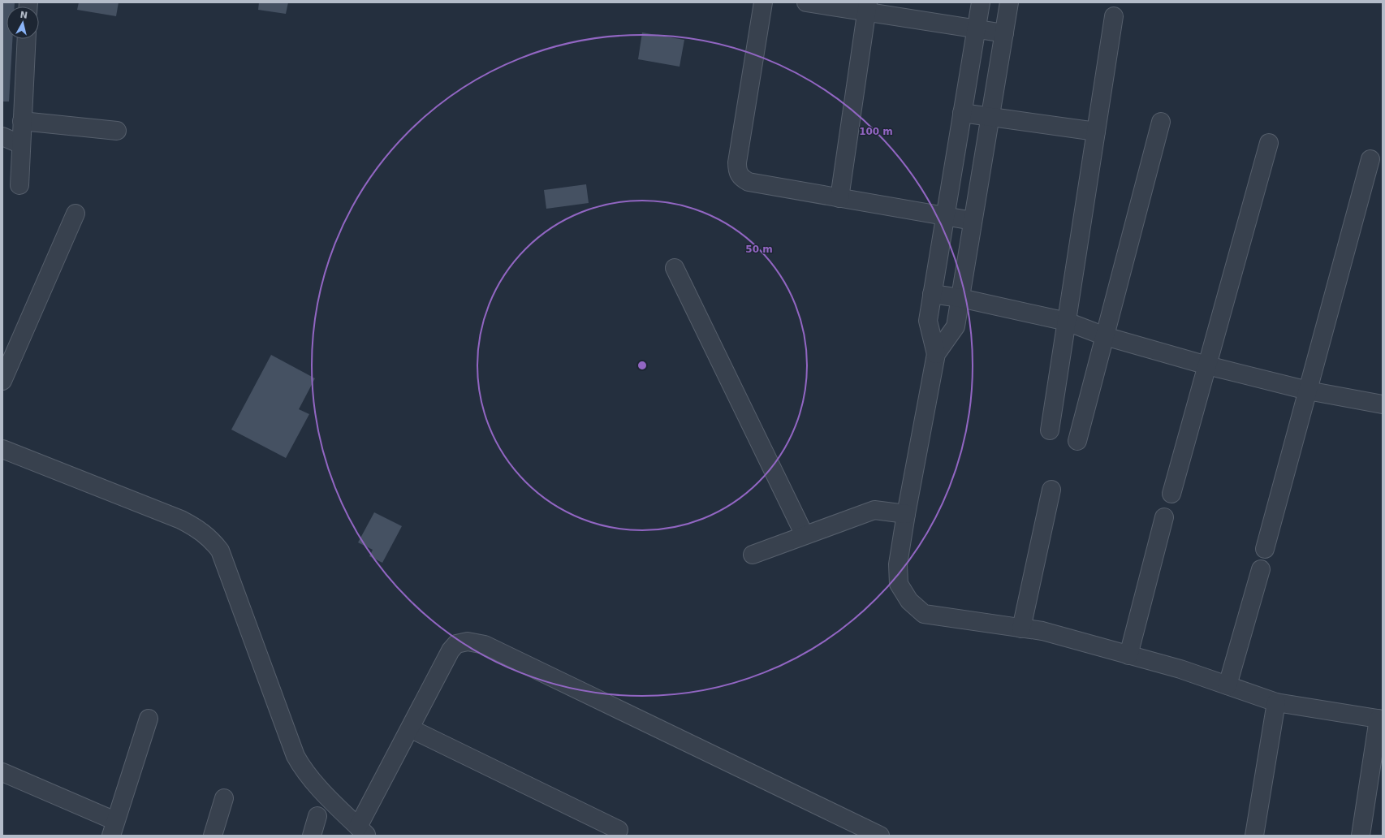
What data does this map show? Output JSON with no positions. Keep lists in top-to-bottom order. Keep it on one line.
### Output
{"north":"top","rings":["100 m","50 m"]}
